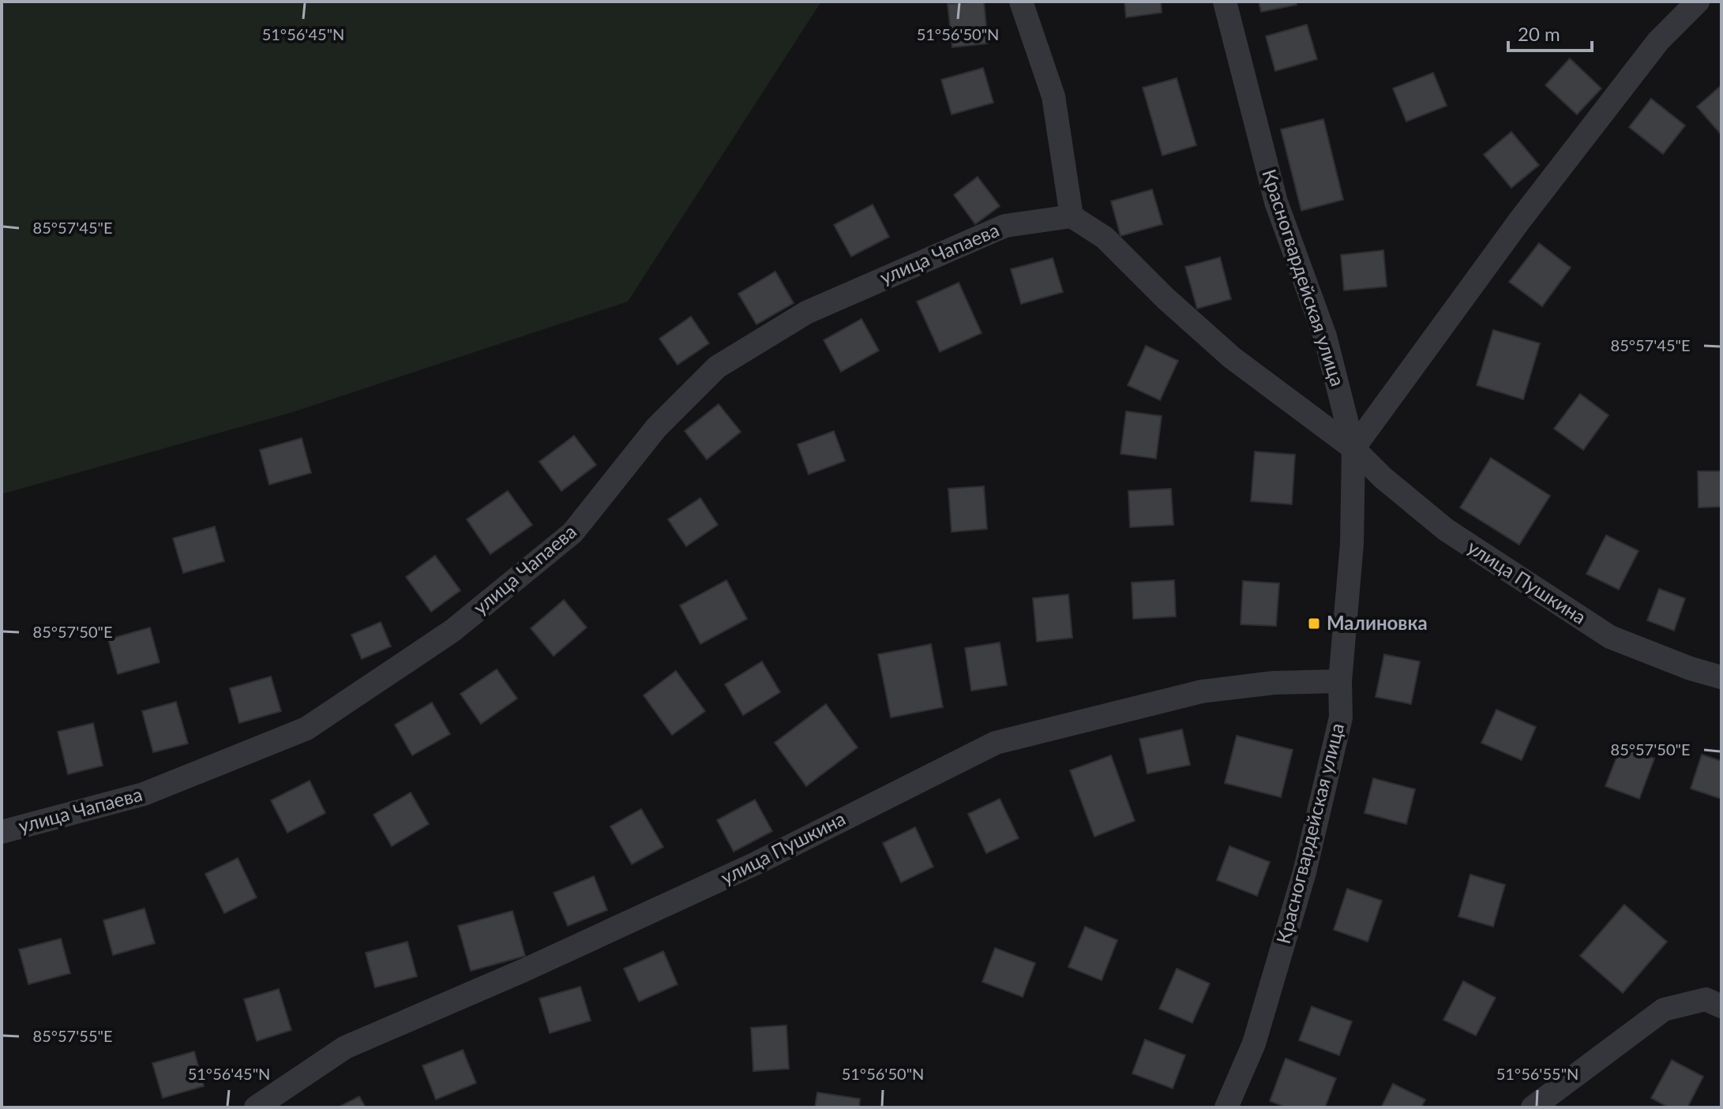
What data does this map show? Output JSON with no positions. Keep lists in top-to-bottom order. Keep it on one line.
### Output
{"streets":{"street":["улица Чапаева","Красногвардейская улица","улица Пушкина"]},"crossings":[["улица Чапаева","улица Пушкина"],["Красногвардейская улица","улица Пушкина"]],"places":{"transit":["Малиновка"]},"scale_bar":"20 m","coordinates":["51°56'45\"N","51°56'50\"N","85°57'45\"E","85°57'50\"E","85°57'55\"E","51°56'55\"N"]}
